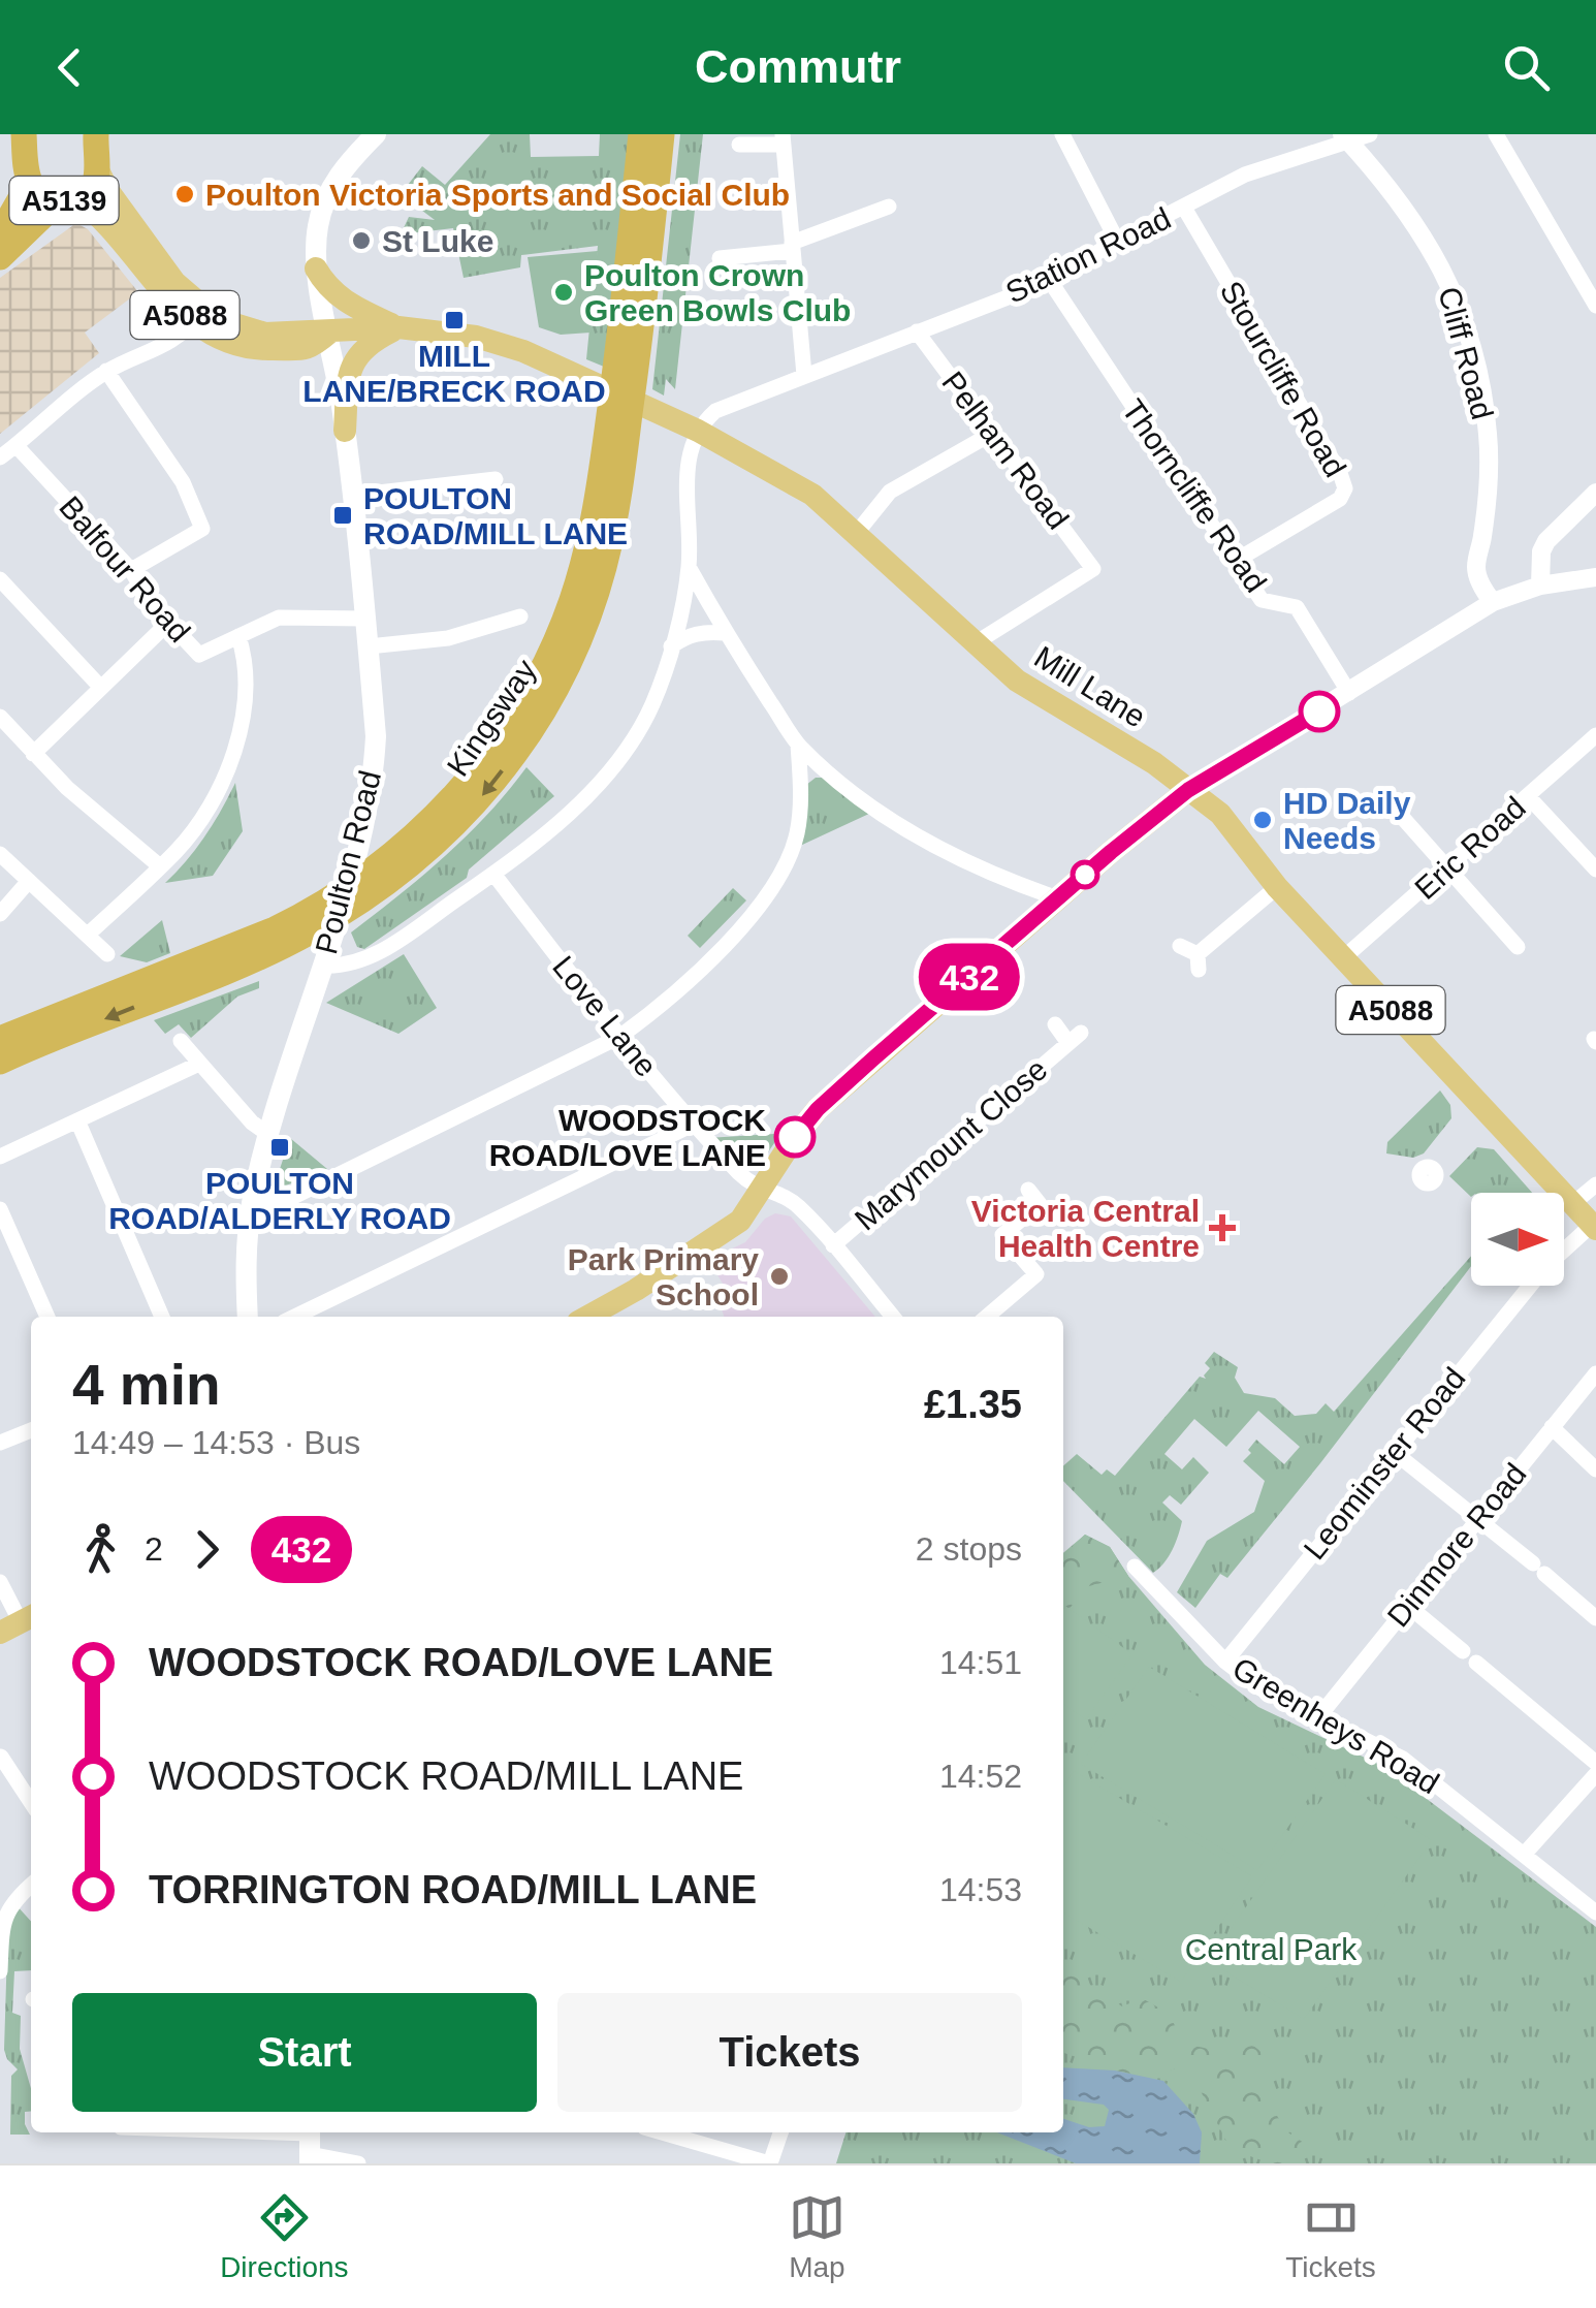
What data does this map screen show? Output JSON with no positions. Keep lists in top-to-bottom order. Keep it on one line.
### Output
{"streets":{"highway":["A5139","Kingsway"],"main road":["A5088","Mill Lane","Poulton Road"],"street":["Station Road","Cliff Road","Stourcliffe Road","Pelham Road","Thorncliffe Road","Balfour Road","Eric Road","Love Lane","Marymount Close","Leominster Road","Dinmore Road","Greenheys Road"]},"crossings":[["A5139","A5088"],["Station Road","Cliff Road"],["Station Road","Stourcliffe Road"],["Station Road","Pelham Road"],["Station Road","Thorncliffe Road"],["Station Road","Mill Lane"],["A5088","Mill Lane"],["A5088","Poulton Road"],["Stourcliffe Road","Thorncliffe Road"],["Pelham Road","Mill Lane"],["Balfour Road","Poulton Road"],["Mill Lane","Eric Road"],["Mill Lane","Poulton Road"],["Mill Lane","Leominster Road"],["Love Lane","Marymount Close"],["Leominster Road","Greenheys Road"],["Dinmore Road","Greenheys Road"]],"parks":["Central Park"],"places":{"other":["Poulton Victoria Sports and Social Club","St Luke","Poulton Crown Green Bowls Club","HD Daily Needs","WOODSTOCK ROAD/LOVE LANE","Park Primary School"],"transit":["MILL LANE/BRECK ROAD","POULTON ROAD/MILL LANE","POULTON ROAD/ALDERLY ROAD"],"health":["Victoria Central Health Centre"]},"lines":["bus line 432"],"north":"right","page":{"header":"Commutr","on_map":"432","heading":["4 min","14:49 – 14:53 · Bus","£1.35"],"legs":["2","432","2 stops"],"list":[{"name":"WOODSTOCK ROAD/LOVE LANE","value":"14:51"},{"name":"WOODSTOCK ROAD/MILL LANE","value":"14:52"},{"name":"TORRINGTON ROAD/MILL LANE","value":"14:53"}],"buttons":["Start","Tickets"],"tabs":["Directions","Map","Tickets"]}}
